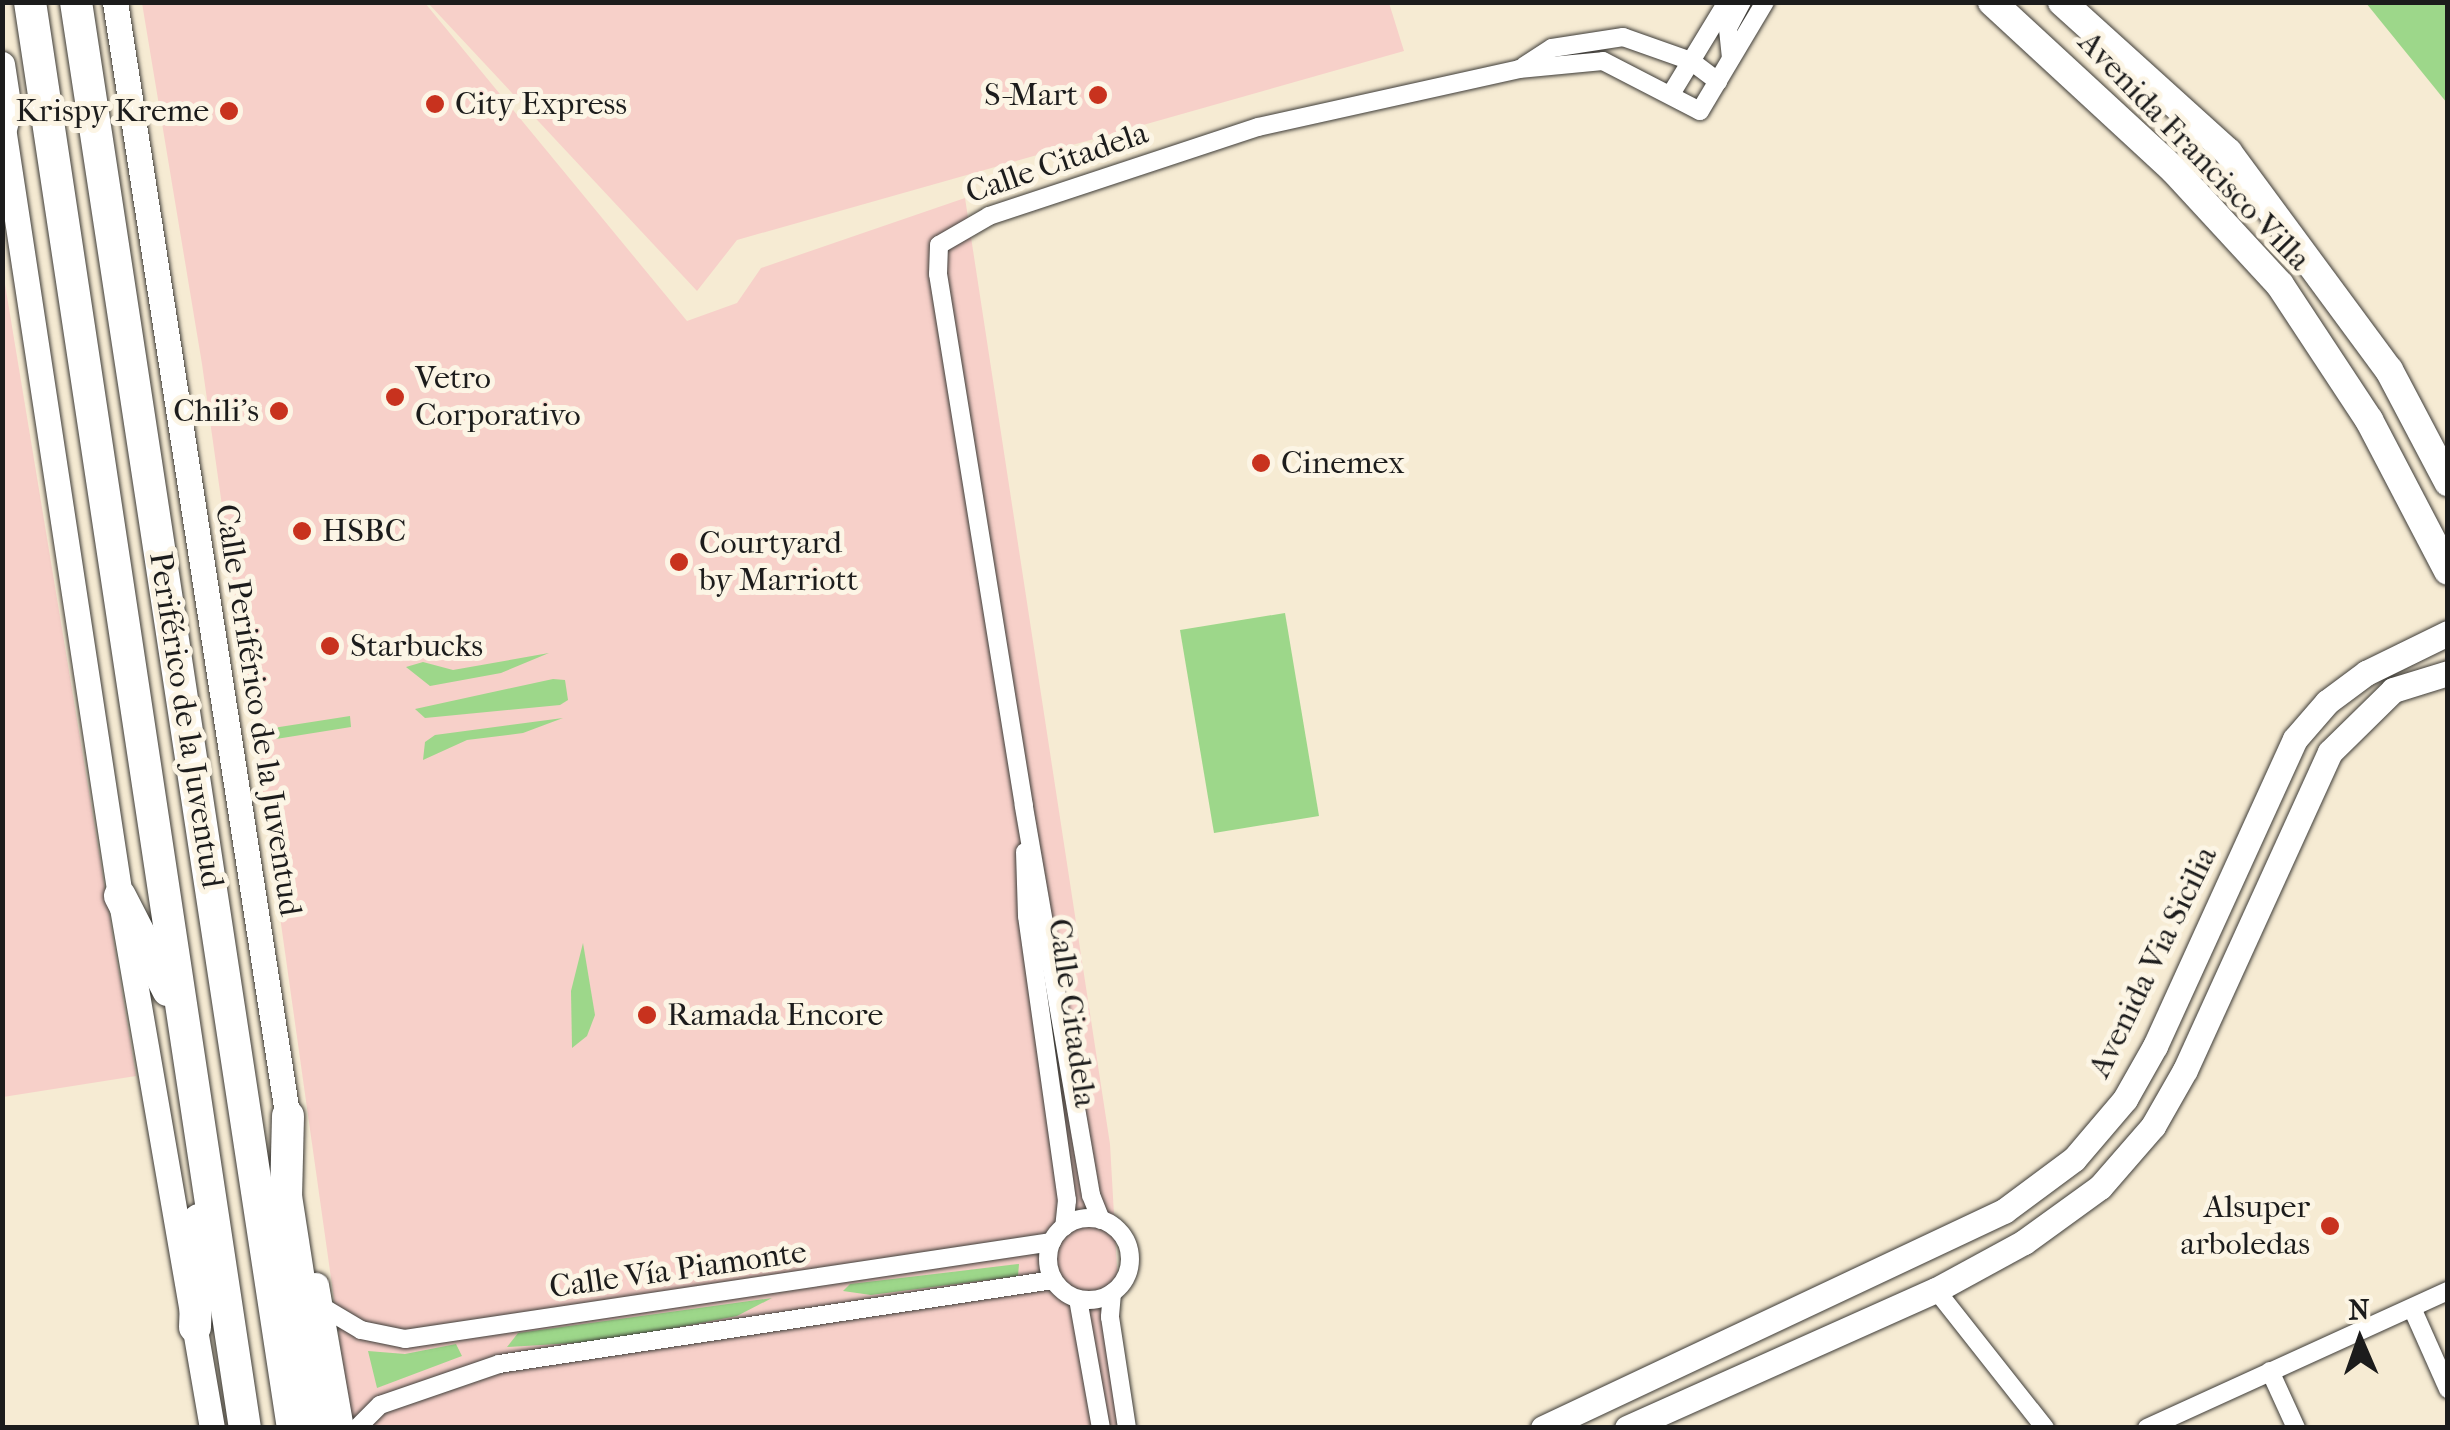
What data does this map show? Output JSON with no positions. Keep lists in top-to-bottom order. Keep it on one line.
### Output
{"streets":{"highway":["Periférico de la Juventud"],"main road":["Avenida Francisco Villa","Calle Periférico de la Juventud","Avenida Via Sicilia"],"street":["Calle Citadela","Calle Vía Piamonte"]},"crossings":[["Calle Citadela","Calle Vía Piamonte"],["Calle Periférico de la Juventud","Calle Vía Piamonte"]],"places":["S-Mart","City Express","Krispy Kreme","Vetro Corporativo","Chili's","Cinemex","HSBC","Courtyard by Marriott","Starbucks","Ramada Encore","Alsuper arboledas"],"north":"top"}
